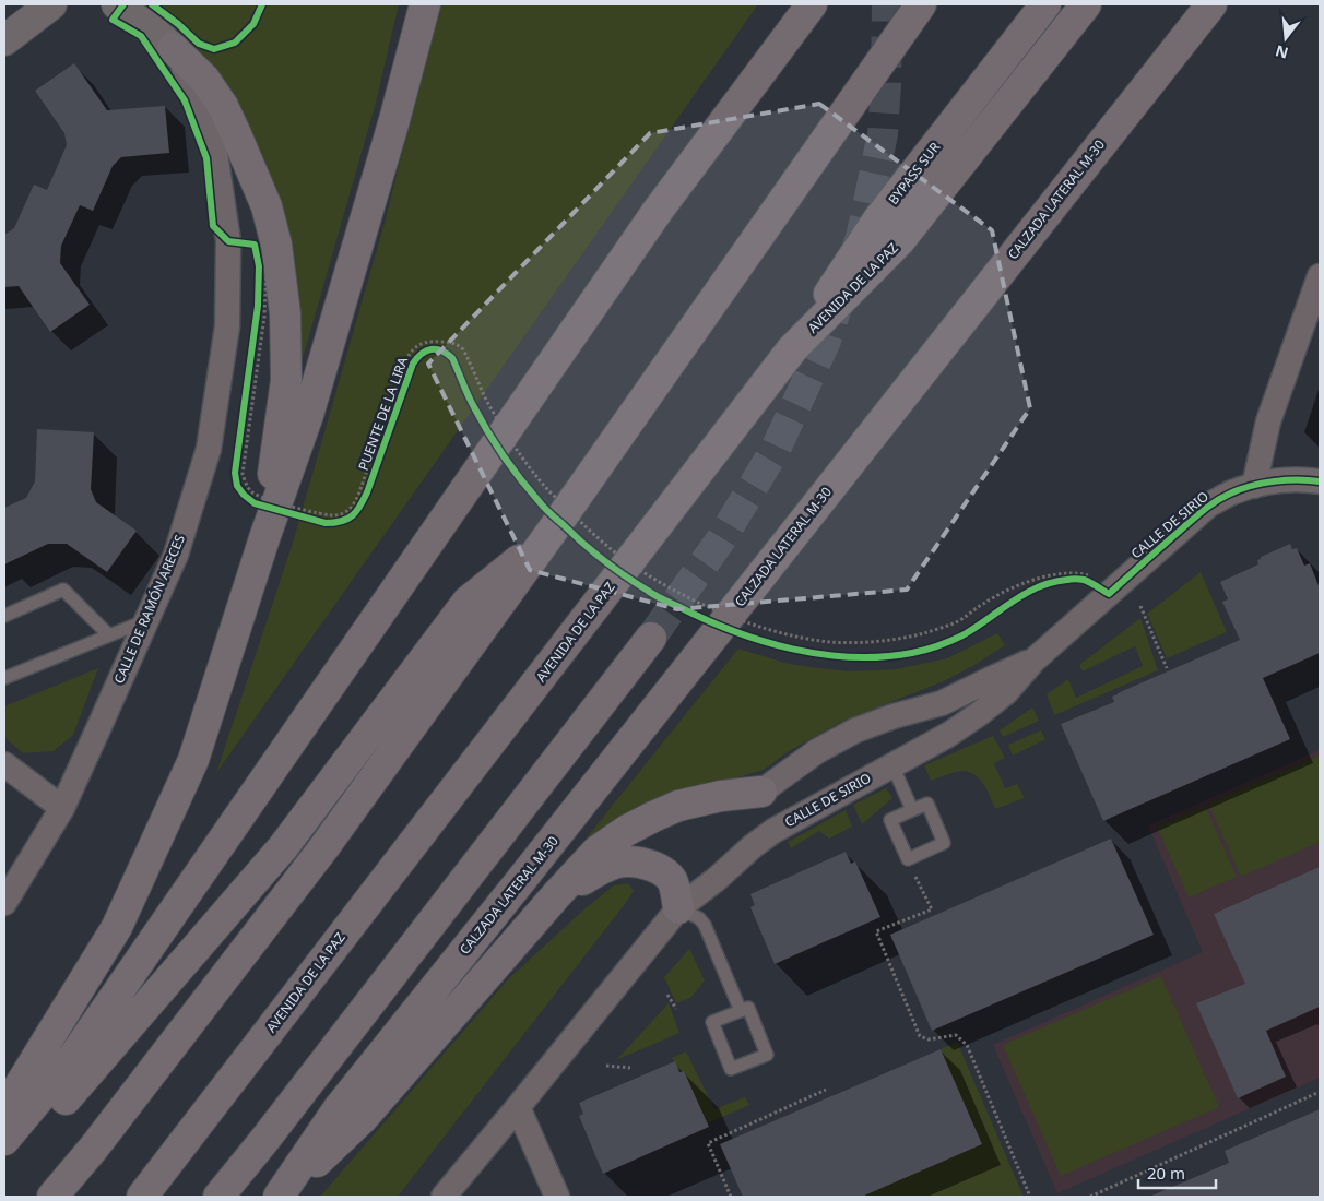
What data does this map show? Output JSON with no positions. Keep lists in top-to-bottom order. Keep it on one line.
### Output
{"streets":{"highway":["BYPASS SUR","CALZADA LATERAL M-30","AVENIDA DE LA PAZ"],"street":["CALLE DE SIRIO","CALLE DE RAMÓN ARECES"],"cycle path":["PUENTE DE LA LIRA"]},"crossings":[["BYPASS SUR","AVENIDA DE LA PAZ"]],"scale_bar":"20 m","north":"bottom"}
